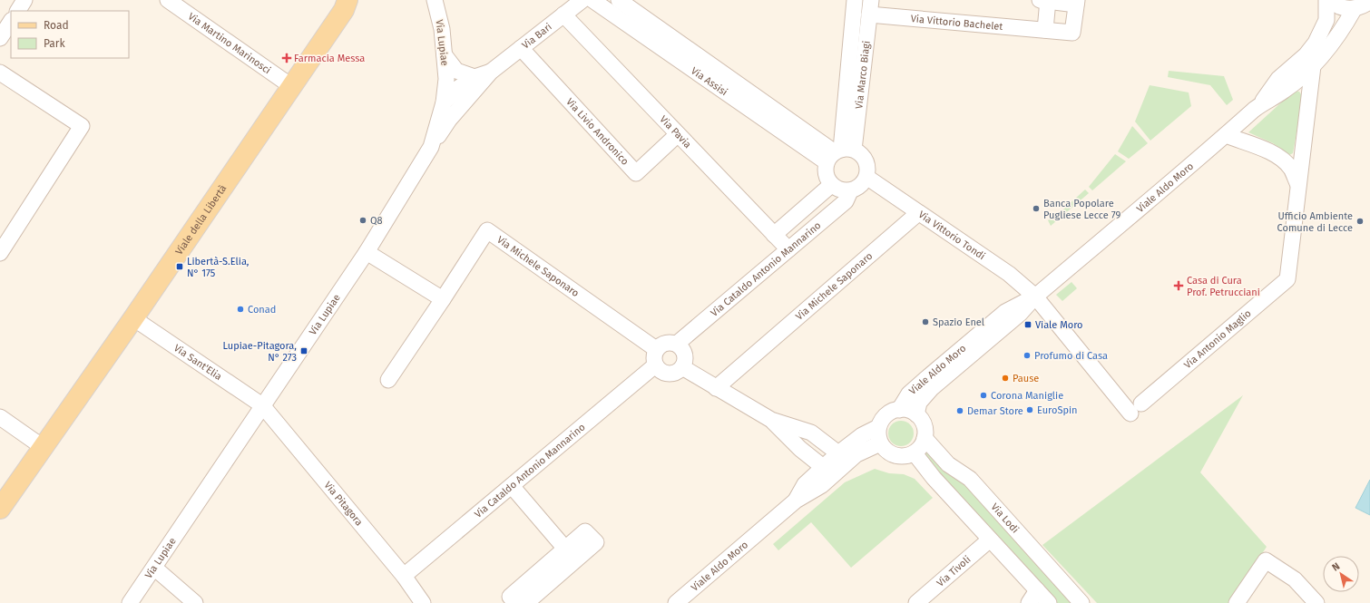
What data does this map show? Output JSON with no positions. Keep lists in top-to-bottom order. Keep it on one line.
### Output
{"streets":{"main road":["Viale della Libertà"],"street":["Via Vittorio Bachelet","Via Bari","Via Lupiae","Via Martino Marinosci","Via Marco Biagi","Via Assisi","Via Livio Andronico","Via Pavia","Viale Aldo Moro","Via Vittorio Tondi","Via Michele Saponaro","Via Cataldo Antonio Mannarino","Via Antonio Maglio","Via Sant'Elia","Via Pitagora","Via Lodi","Via Tivoli"]},"crossings":[["Via Vittorio Bachelet","Via Marco Biagi"],["Via Bari","Via Lupiae"],["Via Bari","Via Livio Andronico"],["Via Bari","Via Pavia"],["Via Lupiae","Via Sant'Elia"],["Via Lupiae","Via Pitagora"],["Via Martino Marinosci","Viale della Libertà"],["Via Marco Biagi","Via Assisi"],["Via Marco Biagi","Via Vittorio Tondi"],["Via Marco Biagi","Via Cataldo Antonio Mannarino"],["Via Assisi","Via Vittorio Tondi"],["Via Assisi","Via Cataldo Antonio Mannarino"],["Via Livio Andronico","Via Pavia"],["Via Pavia","Via Cataldo Antonio Mannarino"],["Viale Aldo Moro","Via Vittorio Tondi"],["Viale Aldo Moro","Via Antonio Maglio"],["Viale Aldo Moro","Via Lodi"],["Viale della Libertà","Via Sant'Elia"],["Via Vittorio Tondi","Via Michele Saponaro"],["Via Vittorio Tondi","Via Cataldo Antonio Mannarino"],["Via Vittorio Tondi","Via Antonio Maglio"],["Via Michele Saponaro","Via Cataldo Antonio Mannarino"],["Via Cataldo Antonio Mannarino","Via Pitagora"],["Via Sant'Elia","Via Pitagora"]],"places":{"health":["Farmacia Messa","Casa di Cura Prof. Petrucciani"],"other":["Banca Popolare Pugliese Lecce 79","Q8","Ufficio Ambiente Comune di Lecce","Conad","Spazio Enel","Profumo di Casa","Pause","Corona Maniglie","EuroSpin","Demar Store"],"transit":["Libertà-S.Elia, N° 175","Viale Moro","Lupiae-Pitagora, N° 273"]},"legend":["Road","Park"],"north":"top left"}
